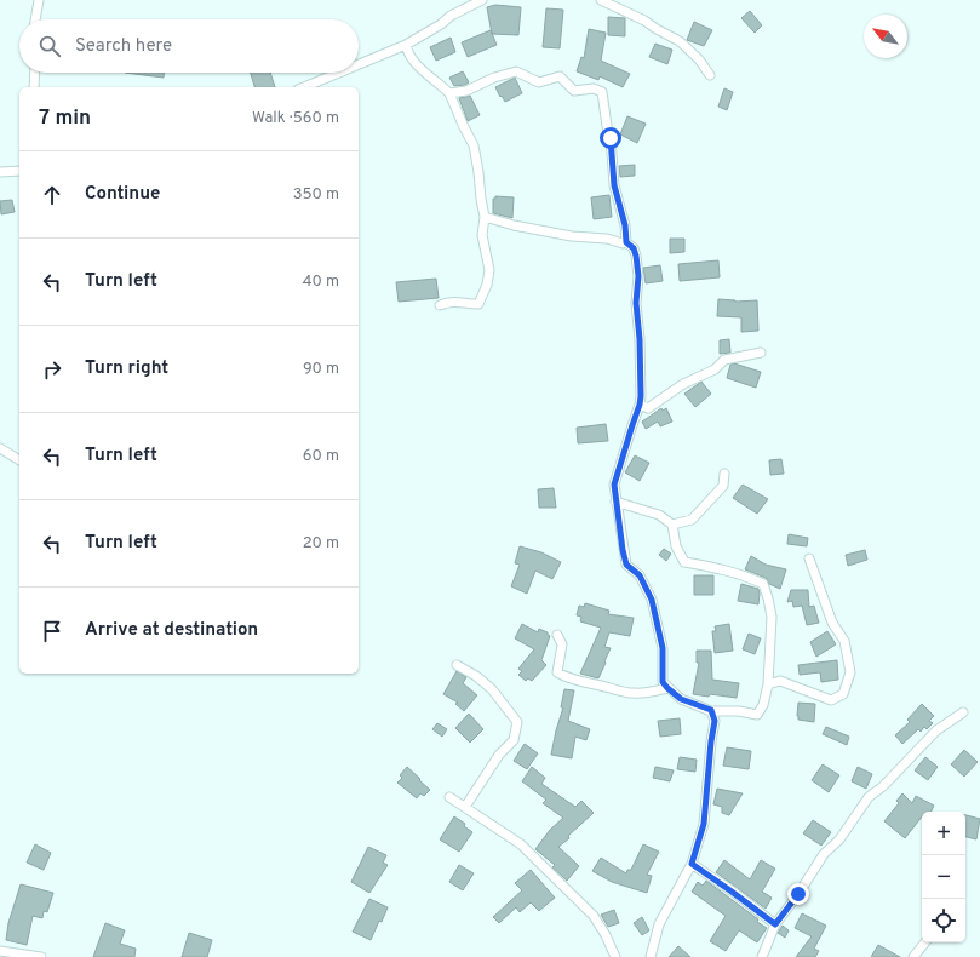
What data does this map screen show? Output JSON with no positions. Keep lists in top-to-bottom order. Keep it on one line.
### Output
{"north":"top left","page":{"search":"Search here","heading":["7 min","Walk · 560 m"],"list":[["Continue","350 m"],["Turn left","40 m"],["Turn right","90 m"],["Turn left","60 m"],["Turn left","20 m"],"Arrive at destination"],"map_buttons":["+","−"]}}
